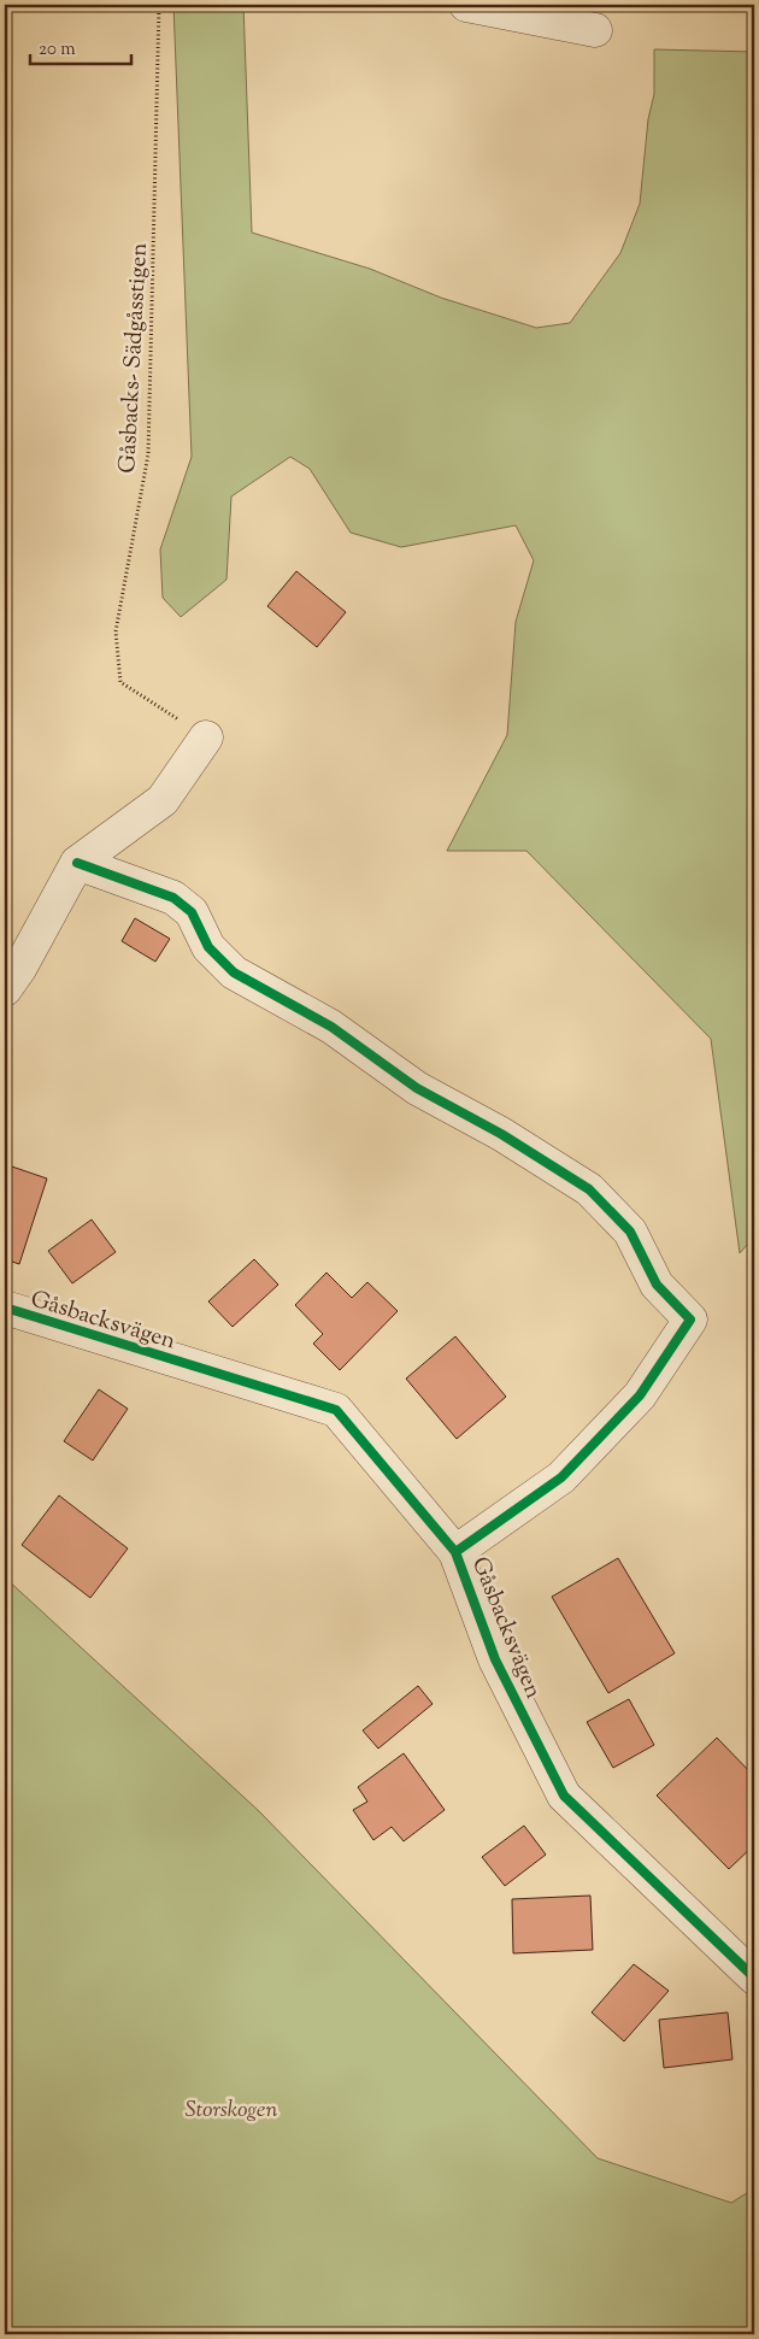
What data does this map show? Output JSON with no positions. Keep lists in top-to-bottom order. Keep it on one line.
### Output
{"streets":{"street":["Gåsbacksvägen"],"path":["Gåsbacks- Sädgåsstigen"]},"parks":["Storskogen"],"scale_bar":"20 m"}
